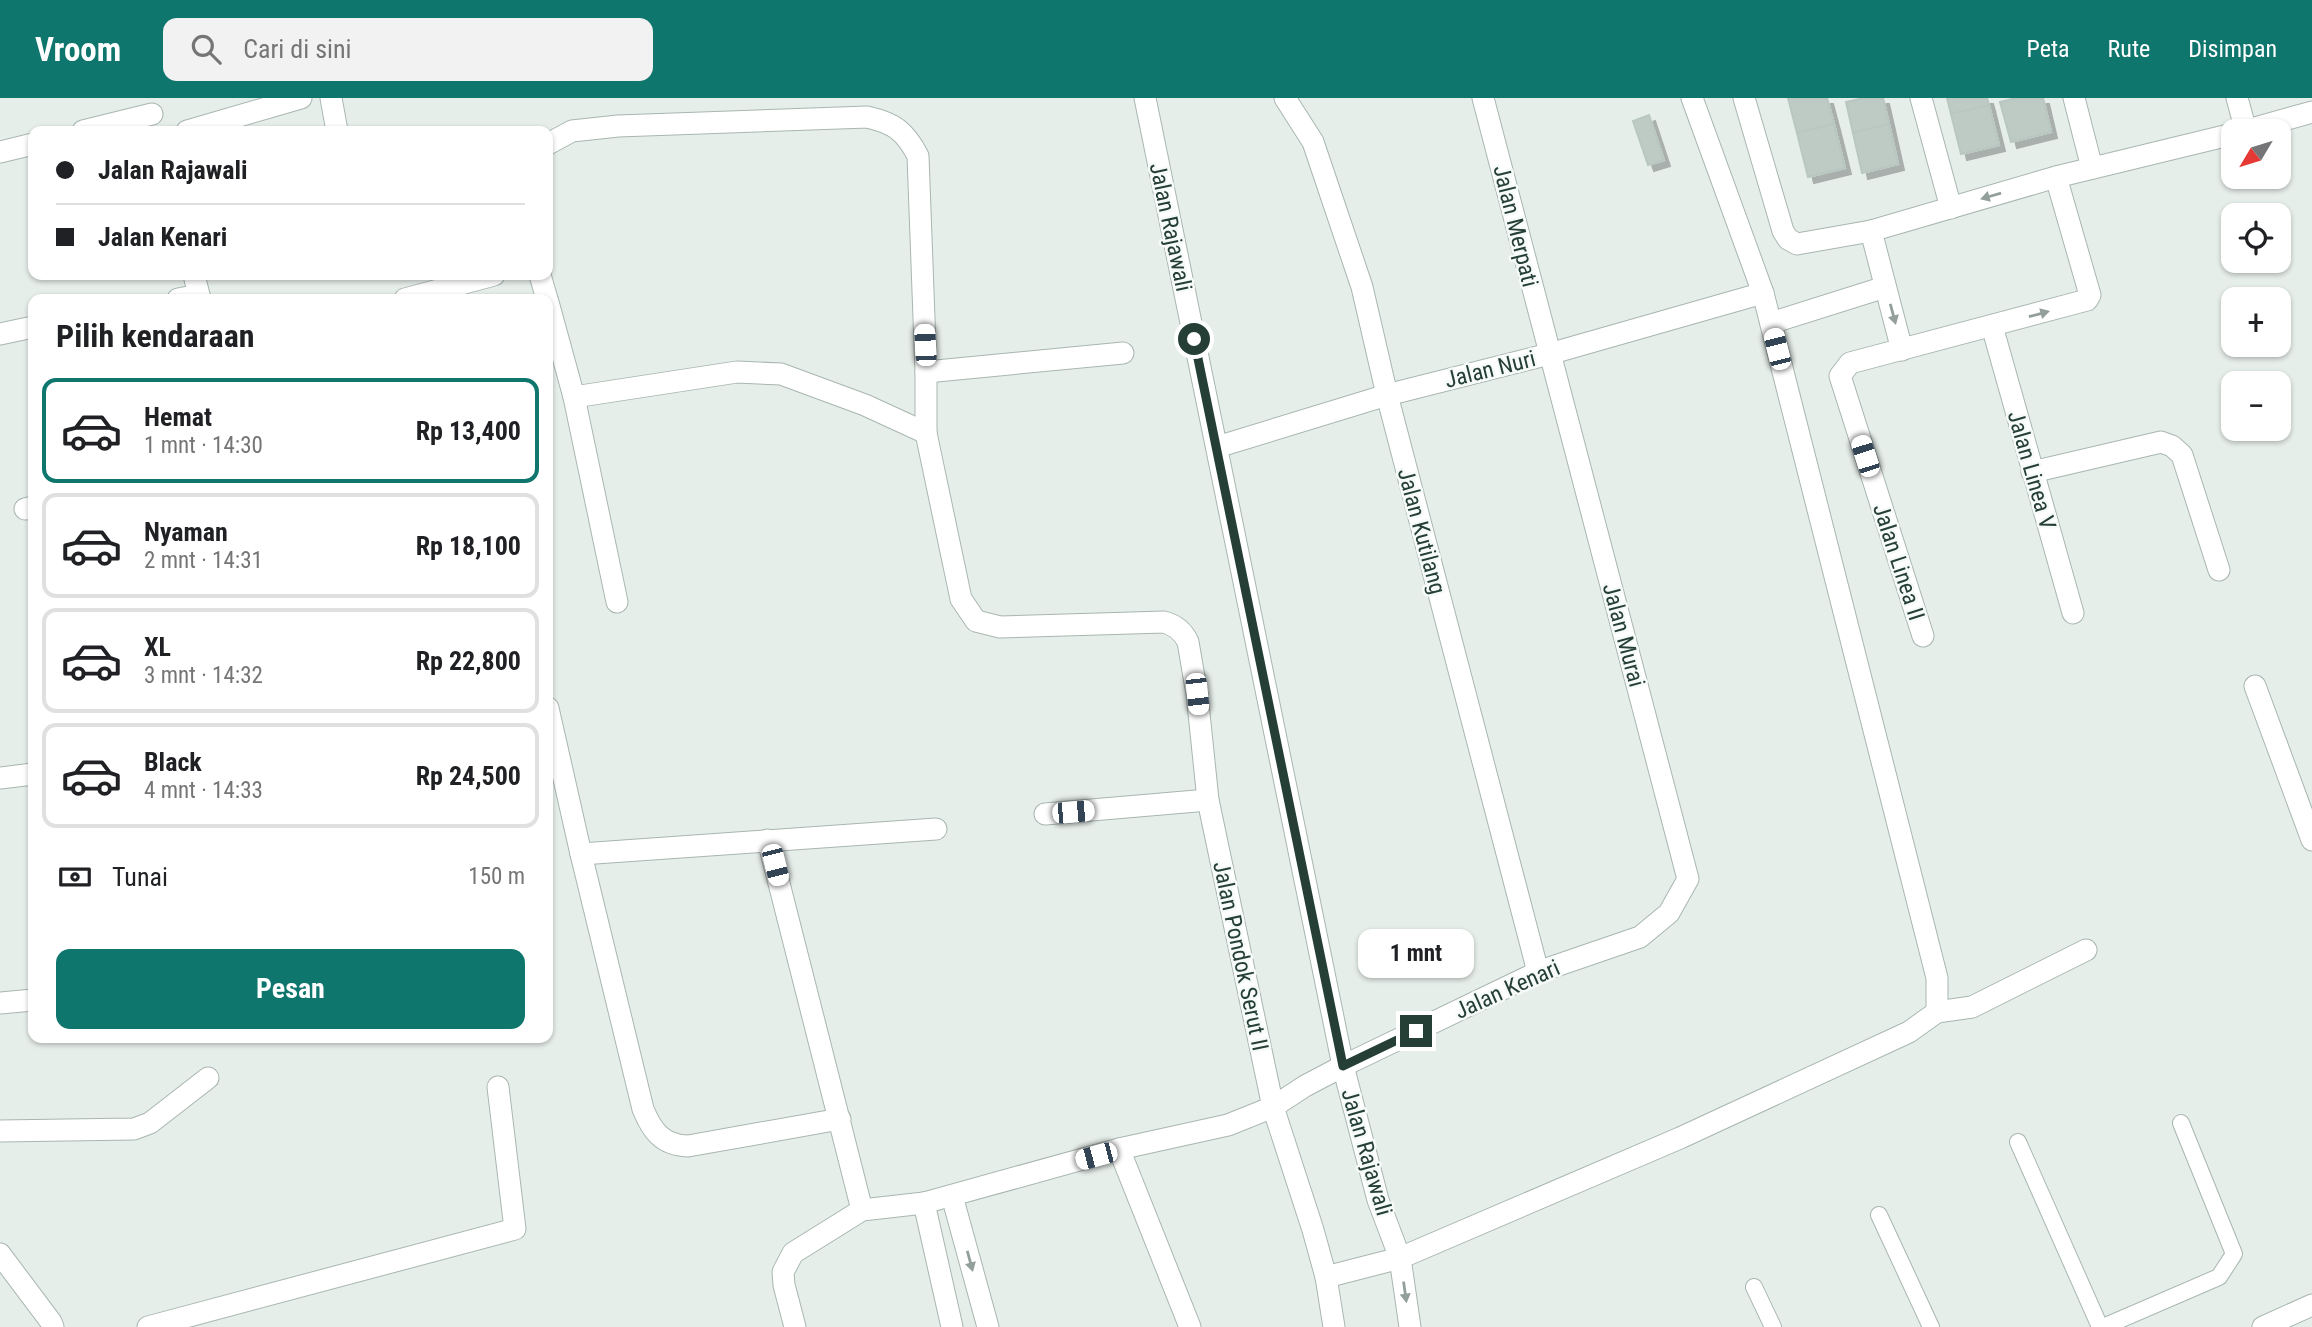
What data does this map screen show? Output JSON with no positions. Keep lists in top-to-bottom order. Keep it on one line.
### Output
{"streets":{"street":["Jalan Merpati","Jalan Rajawali","Jalan Nuri","Jalan Linea V","Jalan Kutilang","Jalan Linea II","Jalan Murai","Jalan Pondok Serut II","Jalan Kenari"]},"crossings":[["Jalan Merpati","Jalan Nuri"],["Jalan Merpati","Jalan Murai"],["Jalan Rajawali","Jalan Nuri"],["Jalan Rajawali","Jalan Kenari"],["Jalan Nuri","Jalan Kutilang"],["Jalan Nuri","Jalan Murai"],["Jalan Kutilang","Jalan Kenari"],["Jalan Murai","Jalan Kenari"],["Jalan Pondok Serut II","Jalan Kenari"]],"north":"bottom left","page":{"header":"Vroom","search":"Cari di sini","nav":["Peta","Rute","Disimpan"],"map_buttons":["+","−"],"banner":["Jalan Rajawali","Jalan Kenari"],"heading":"Pilih kendaraan","list":[{"name":"Hemat","note":"1 mnt · 14:30","value":"Rp 13,400"},{"name":"Nyaman","note":"2 mnt · 14:31","value":"Rp 18,100"},{"name":"XL","note":"3 mnt · 14:32","value":"Rp 22,800"},{"name":"Black","note":"4 mnt · 14:33","value":"Rp 24,500"}],"pay":["Tunai","150 m"],"bubble":"1 mnt","buttons":"Pesan"}}
